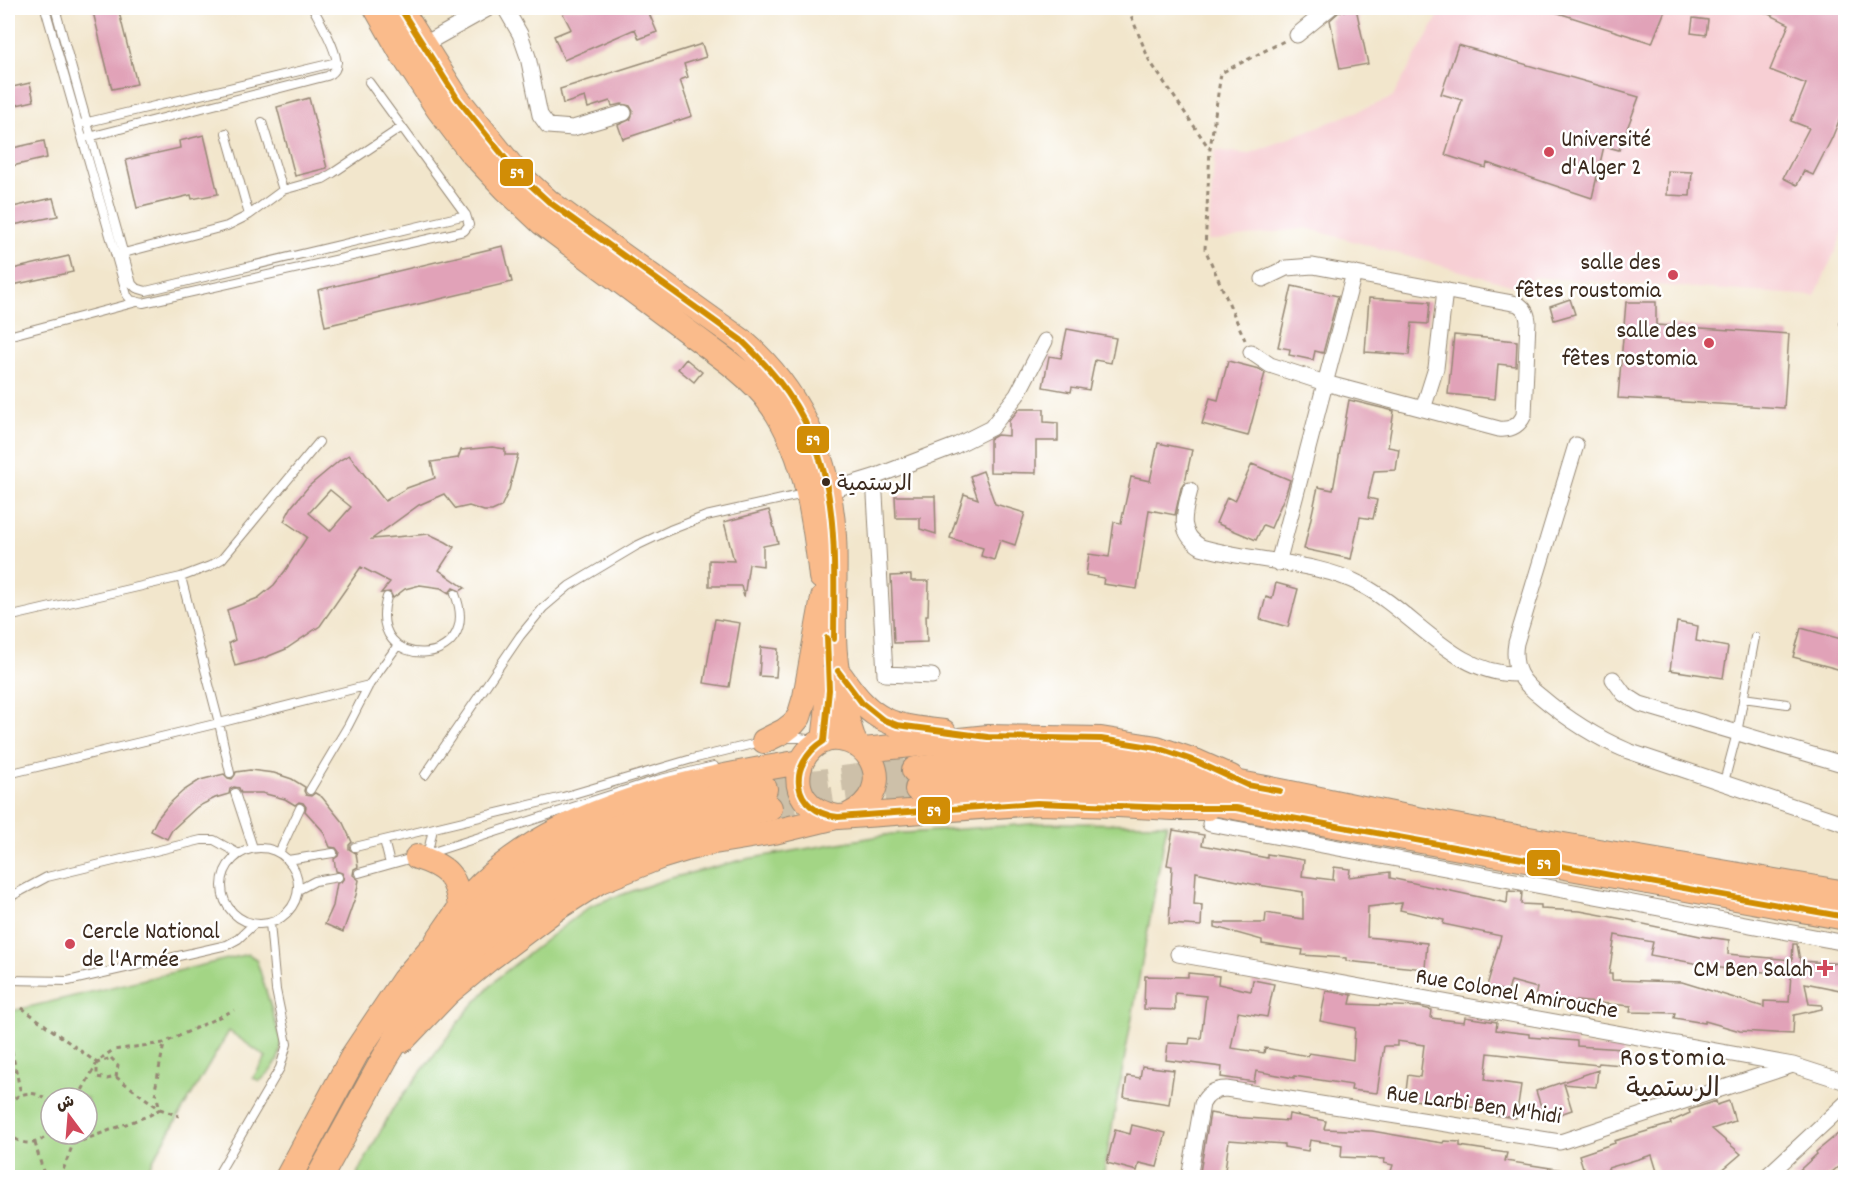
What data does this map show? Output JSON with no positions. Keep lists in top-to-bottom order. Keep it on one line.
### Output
{"streets":{"street":["Rue Colonel Amirouche","Rue Larbi Ben M'hidi"]},"crossings":[["Rue Colonel Amirouche","Rue Larbi Ben M'hidi"]],"districts":["Rostomia الرستمية"],"places":{"other":["Université d'Alger 2","salle des fêtes roustomia","salle des fêtes rostomia","الرستمية","Cercle National de l'Armée"],"health":["CM Ben Salah"]},"lines":["transit line 59"],"north":"top"}
